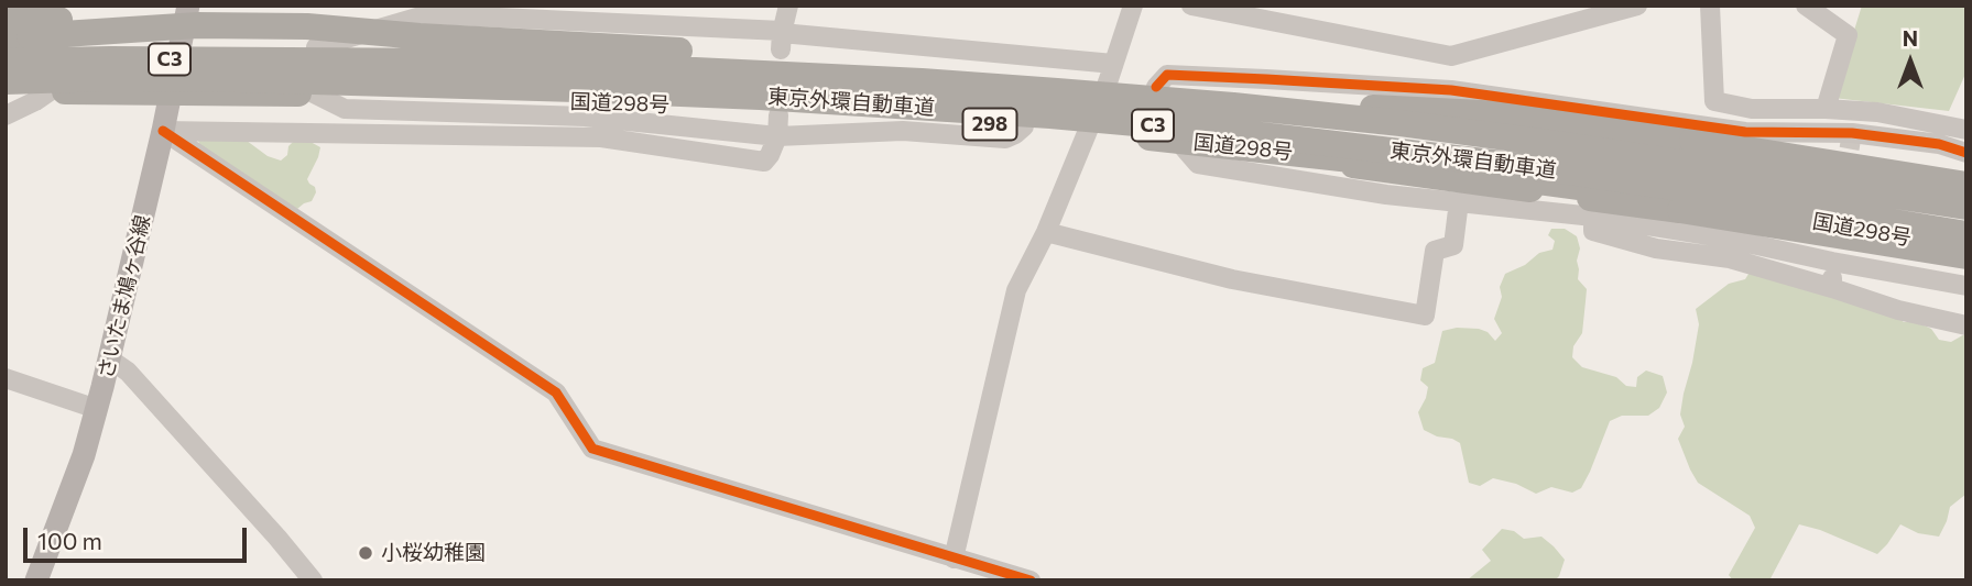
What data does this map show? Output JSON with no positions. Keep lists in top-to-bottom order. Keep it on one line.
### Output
{"streets":{"highway":["C3","東京外環自動車道","国道298号","298"],"main road":["さいたま鳩ヶ谷線"]},"crossings":[["国道298号","さいたま鳩ヶ谷線"],["298","さいたま鳩ヶ谷線"]],"places":["小桜幼稚園"],"scale_bar":"100 m","north":"top"}
